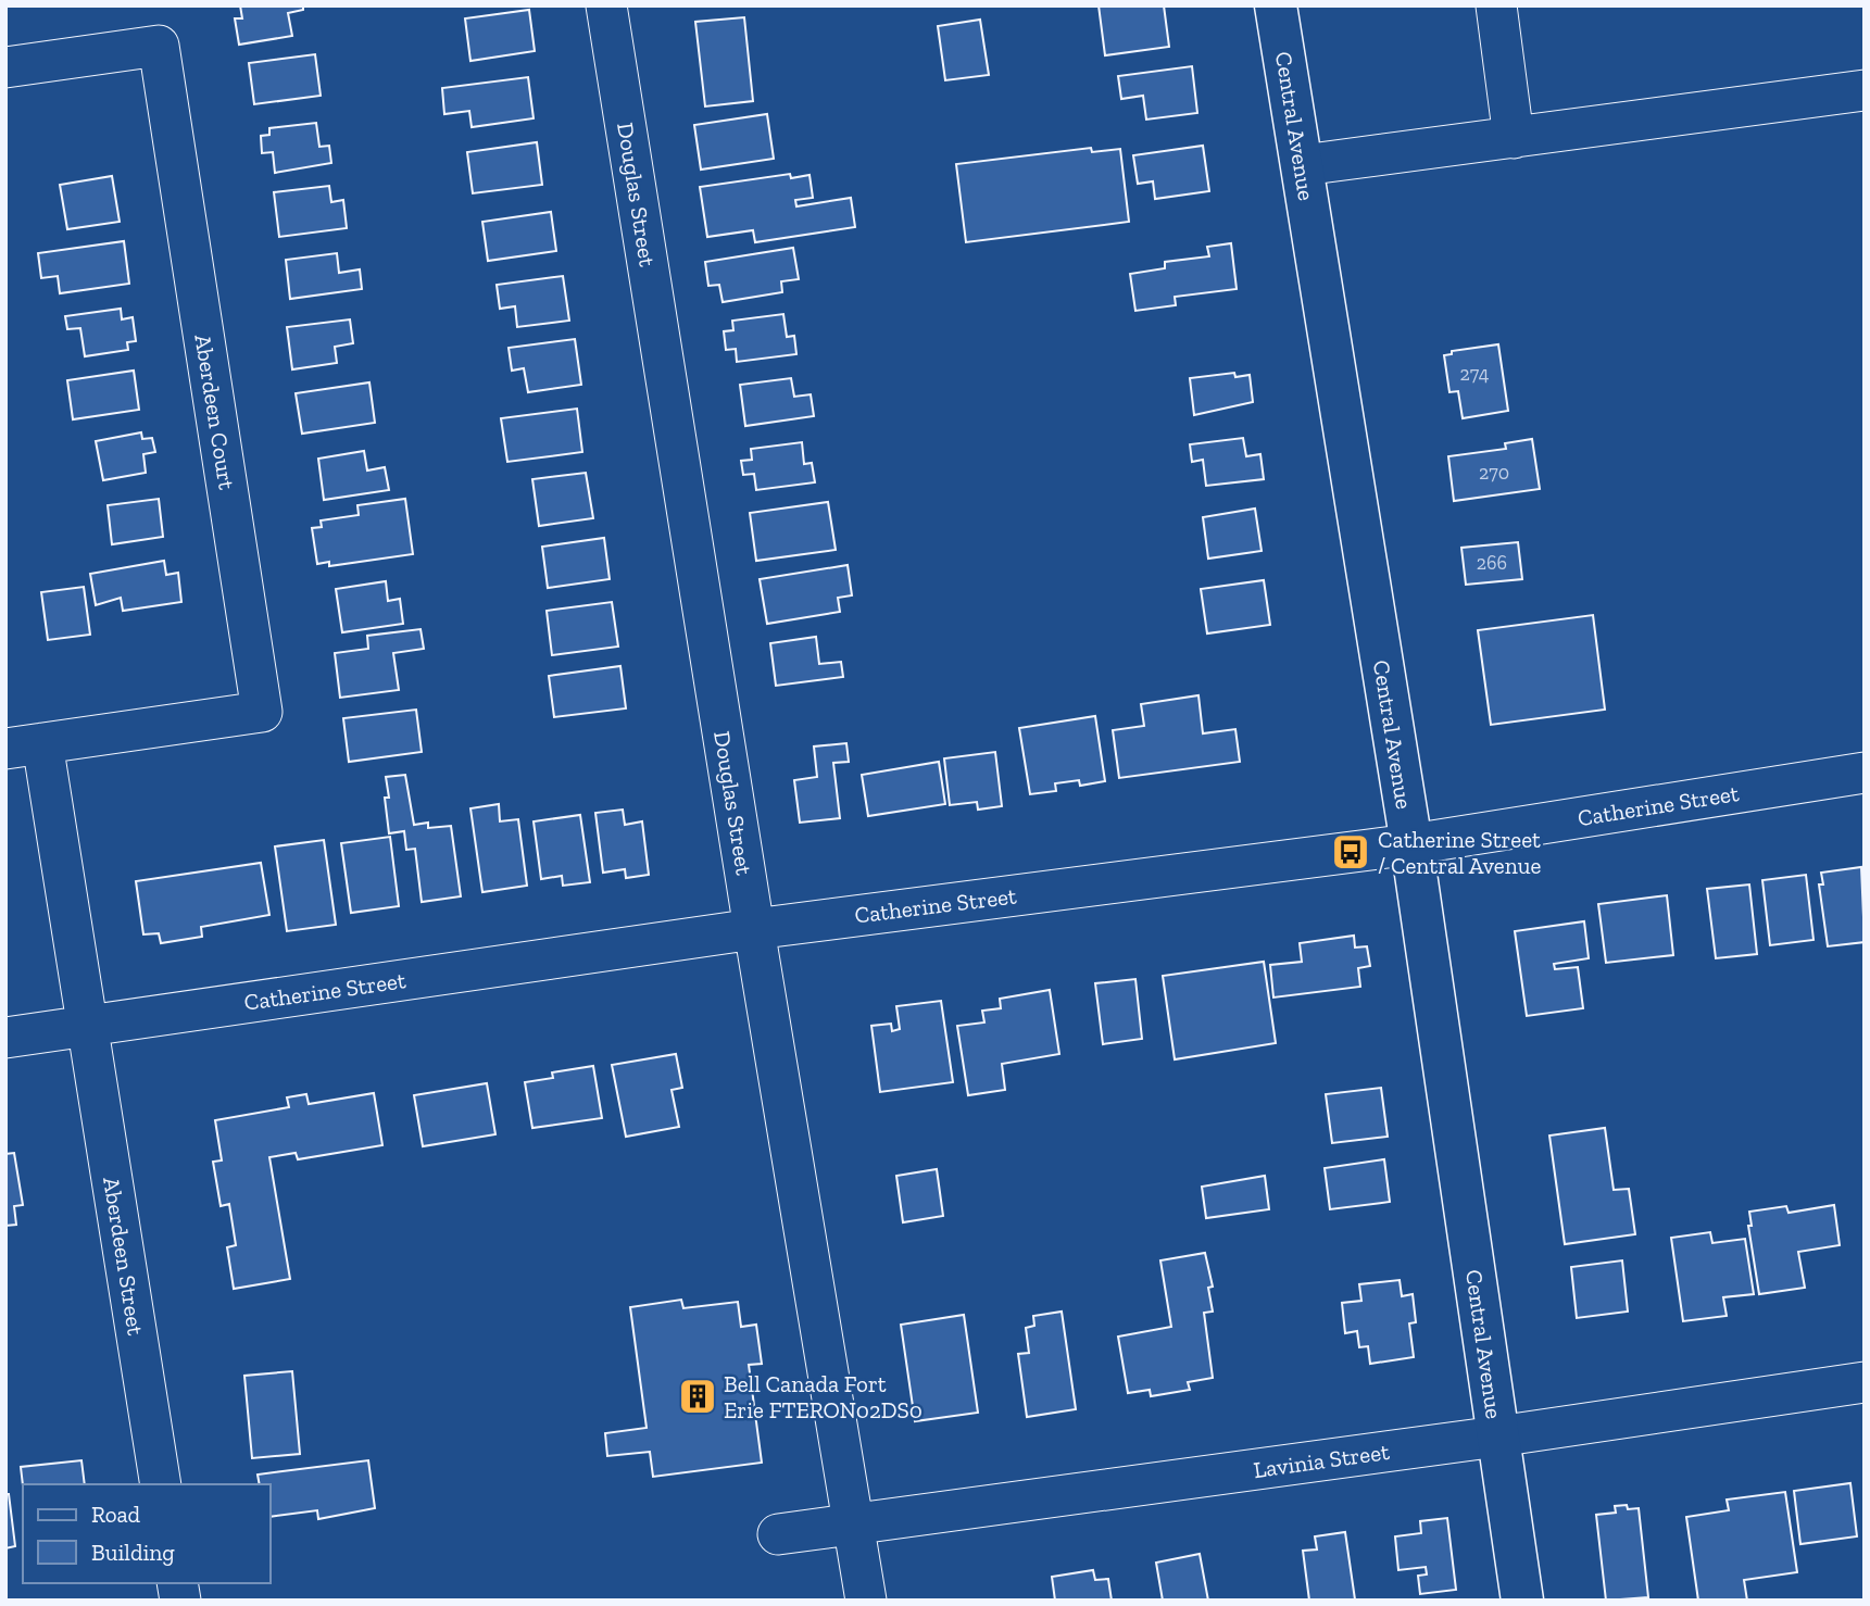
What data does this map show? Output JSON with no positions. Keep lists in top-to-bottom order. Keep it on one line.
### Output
{"streets":{"main road":["Central Avenue"],"street":["Douglas Street","Aberdeen Court","Catherine Street","Aberdeen Street","Lavinia Street"]},"crossings":[["Central Avenue","Catherine Street"],["Central Avenue","Lavinia Street"],["Douglas Street","Catherine Street"],["Douglas Street","Lavinia Street"],["Aberdeen Court","Catherine Street"],["Aberdeen Court","Aberdeen Street"],["Catherine Street","Aberdeen Street"]],"places":{"bus stop":["Catherine Street / Central Avenue"],"building":["Bell Canada Fort Erie FTERON02DS0"]},"house_numbers":["274","270","266"],"legend":["Road","Building"]}
